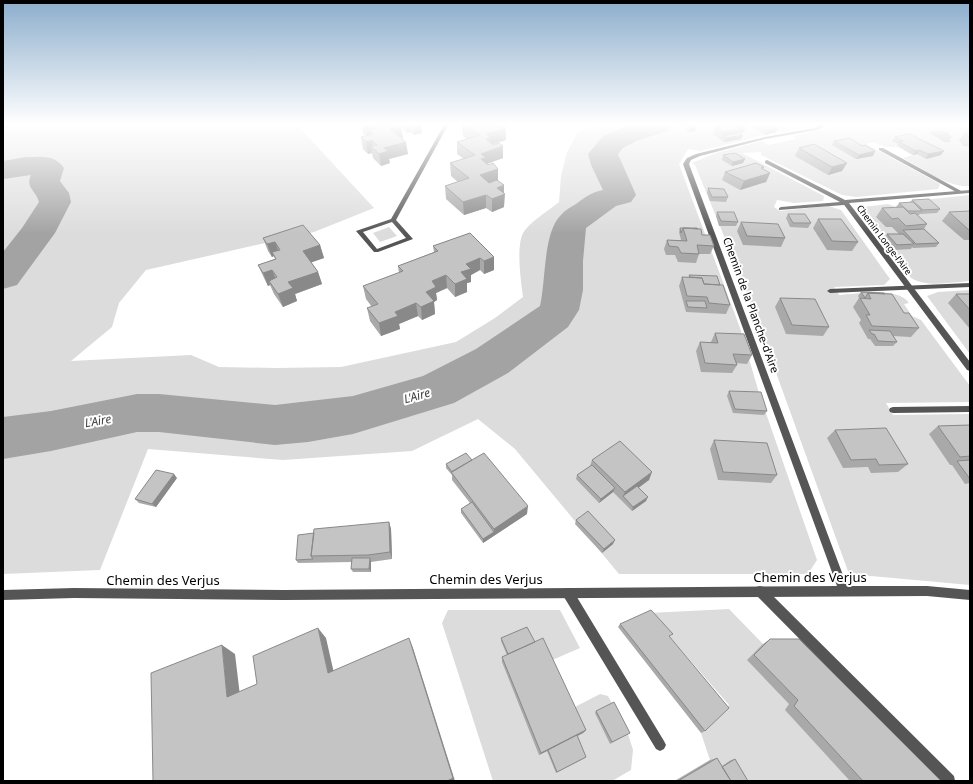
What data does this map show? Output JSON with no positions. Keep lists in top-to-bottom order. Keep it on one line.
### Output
{"streets":{"street":["Chemin Longe-l'Aire","Chemin de la Planche-d'Aire","Chemin des Verjus"]},"crossings":[["Chemin de la Planche-d'Aire","Chemin des Verjus"]],"water":["L'Aire"]}
